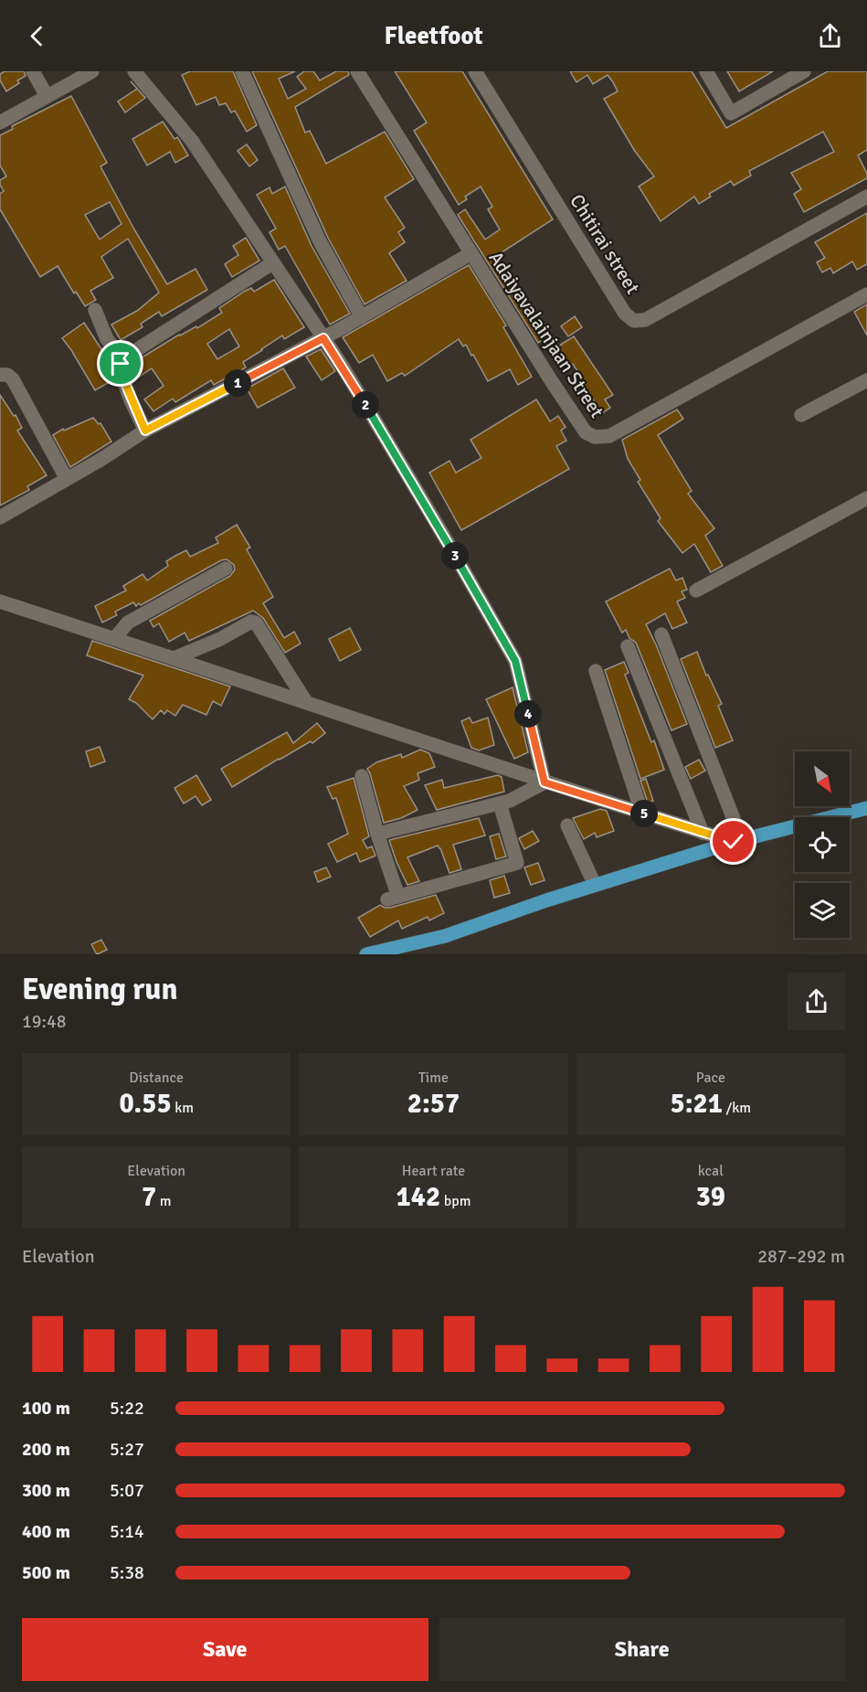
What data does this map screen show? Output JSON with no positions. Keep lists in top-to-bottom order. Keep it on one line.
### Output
{"streets":{"street":["Chitirai street","Adaiyavalainjaan Street"]},"north":"bottom right","page":{"header":"Fleetfoot","pins":["1","2","3","4","5"],"heading":["Evening run","19:48"],"stats":[["Distance","0.55 km"],["Time","2:57"],["Pace","5:21 /km"],["Elevation","7 m"],["Heart rate","142 bpm"],["kcal","39"]],"chart":["Elevation","287–292 m"],"list":[{"name":"100 m","note":"5:22"},{"name":"200 m","note":"5:27"},{"name":"300 m","note":"5:07"},{"name":"400 m","note":"5:14"},{"name":"500 m","note":"5:38"}],"buttons":["Save","Share"]}}
